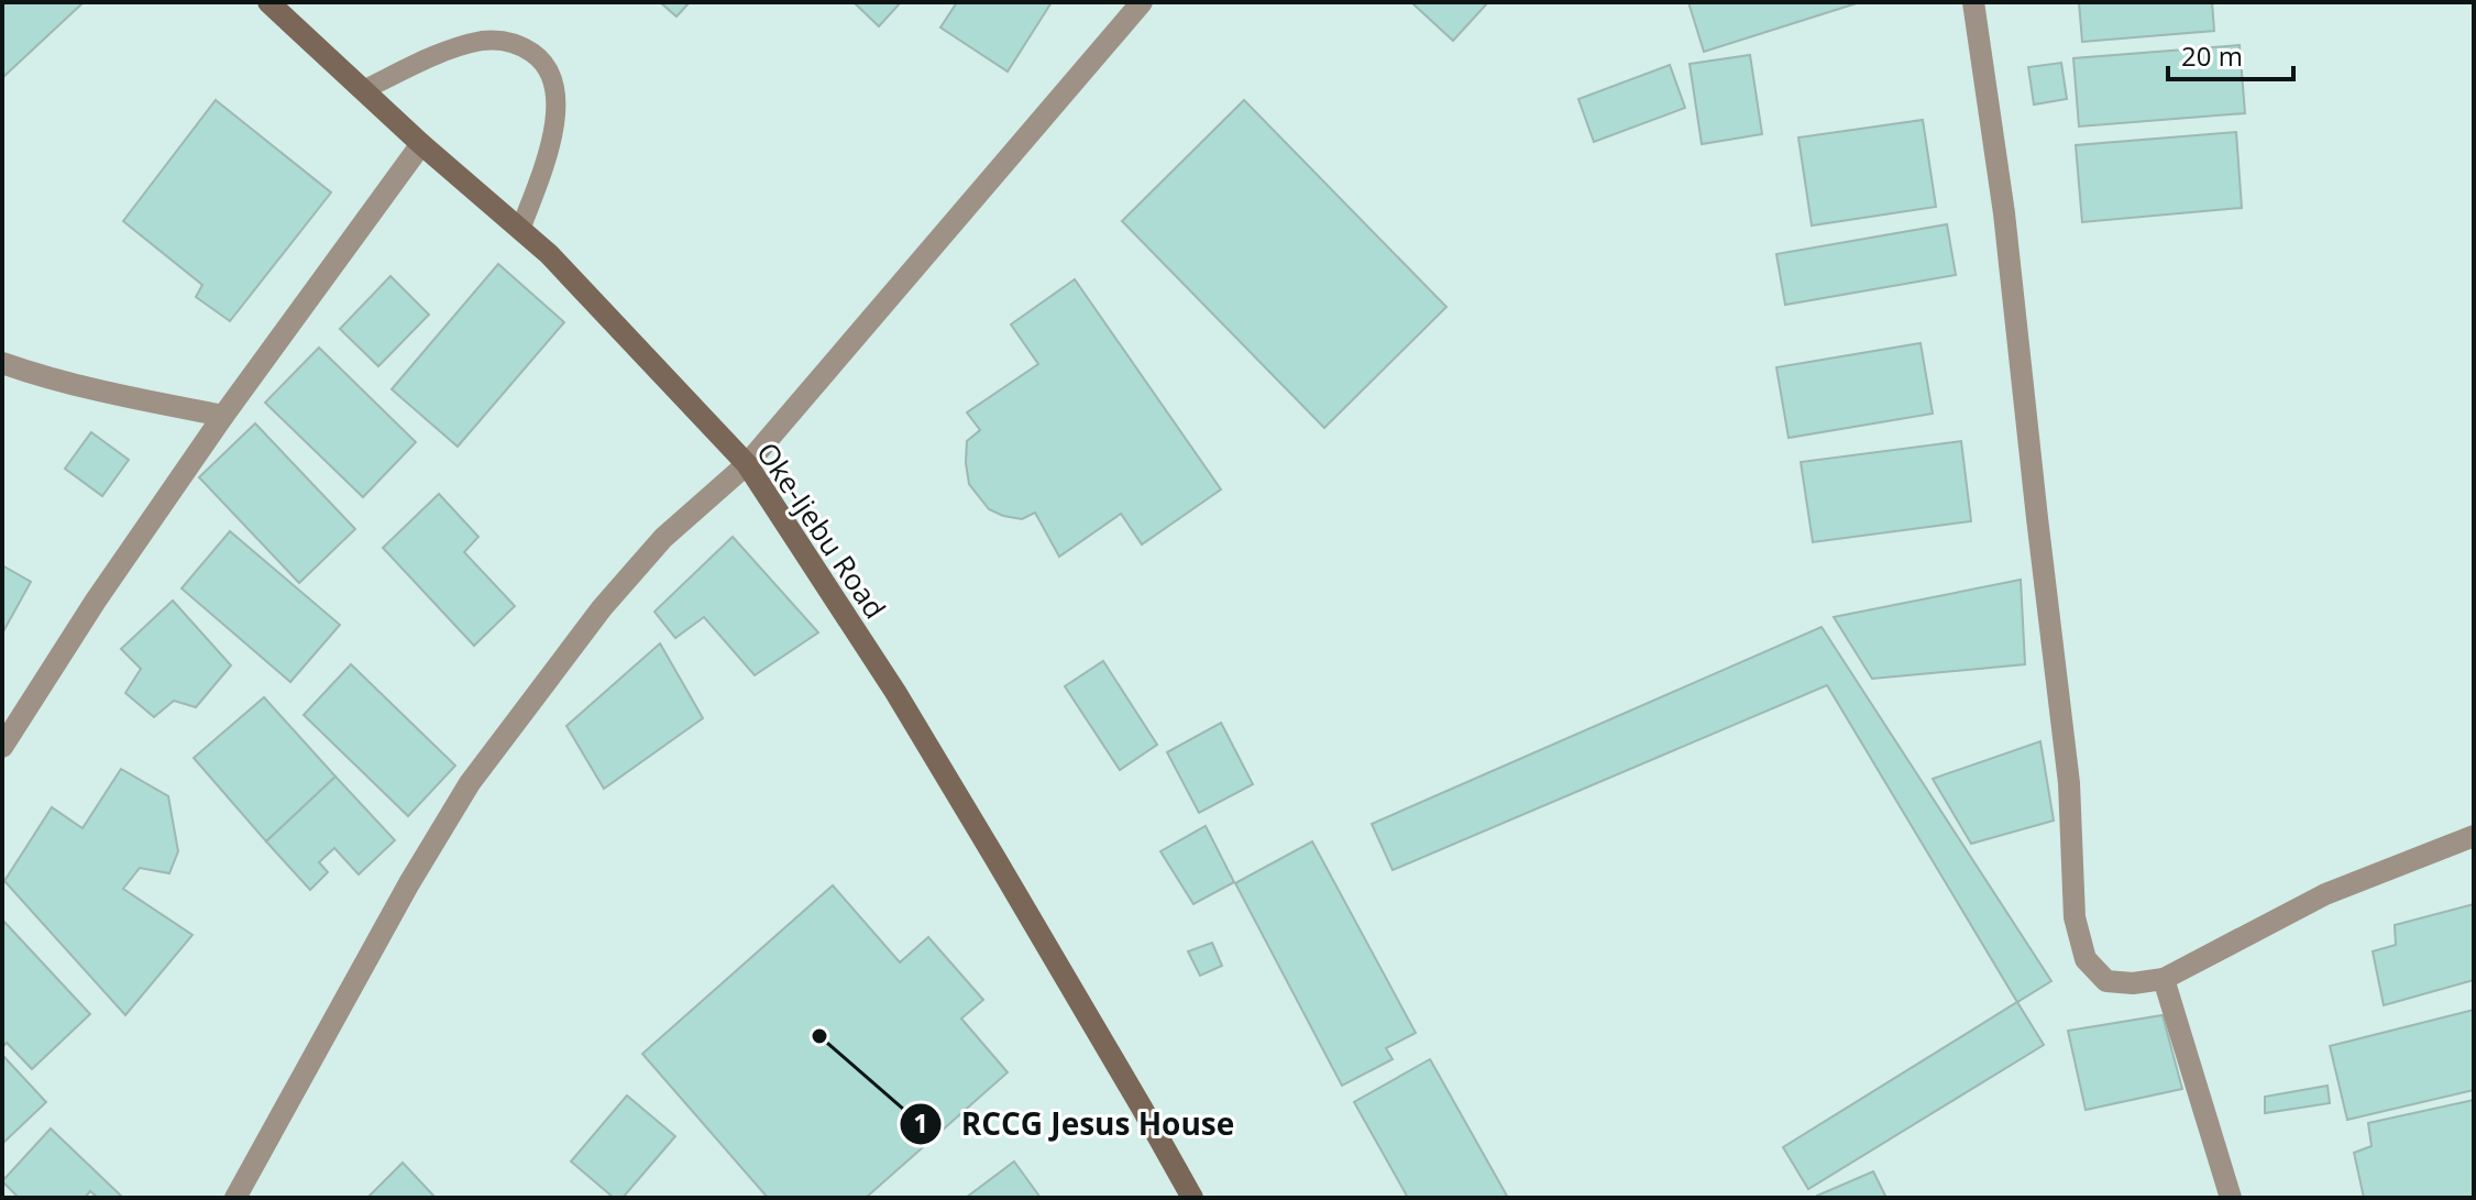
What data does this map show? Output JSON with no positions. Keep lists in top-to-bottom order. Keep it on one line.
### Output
{"streets":{"main road":["Oke-Ijebu Road"]},"places":["RCCG Jesus House"],"scale_bar":"20 m"}
